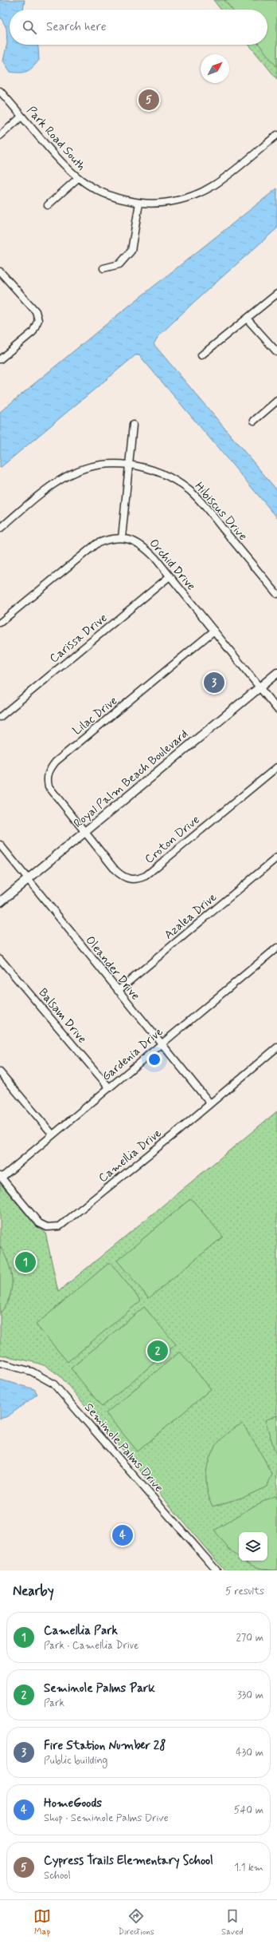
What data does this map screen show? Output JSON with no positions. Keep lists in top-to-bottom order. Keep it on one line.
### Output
{"streets":{"street":["Park Road South","Hibiscus Drive","Orchid Drive","Carissa Drive","Lilac Drive","Royal Palm Beach Boulevard","Croton Drive","Azalea Drive","Oleander Drive","Balsam Drive","Gardenia Drive","Camellia Drive","Seminole Palms Drive"]},"crossings":[["Orchid Drive","Carissa Drive"],["Orchid Drive","Lilac Drive"],["Orchid Drive","Royal Palm Beach Boulevard"],["Lilac Drive","Royal Palm Beach Boulevard"],["Lilac Drive","Croton Drive"],["Royal Palm Beach Boulevard","Croton Drive"],["Royal Palm Beach Boulevard","Oleander Drive"],["Azalea Drive","Oleander Drive"],["Oleander Drive","Gardenia Drive"],["Oleander Drive","Camellia Drive"],["Balsam Drive","Gardenia Drive"],["Gardenia Drive","Camellia Drive"]],"north":"top right","page":{"search":"Search here","pins":["5","3","1","2","4"],"heading":["Nearby","5 results"],"list":[{"mark":"1","name":"Camellia Park","note":"Park · Camellia Drive","value":"270 m"},{"mark":"2","name":"Seminole Palms Park","note":"Park","value":"330 m"},{"mark":"3","name":"Fire Station Number 28","note":"Public building","value":"430 m"},{"mark":"4","name":"HomeGoods","note":"Shop · Seminole Palms Drive","value":"540 m"},{"mark":"5","name":"Cypress Trails Elementary School","note":"School","value":"1.1 km"}],"nav":["Map","Directions","Saved"]}}
